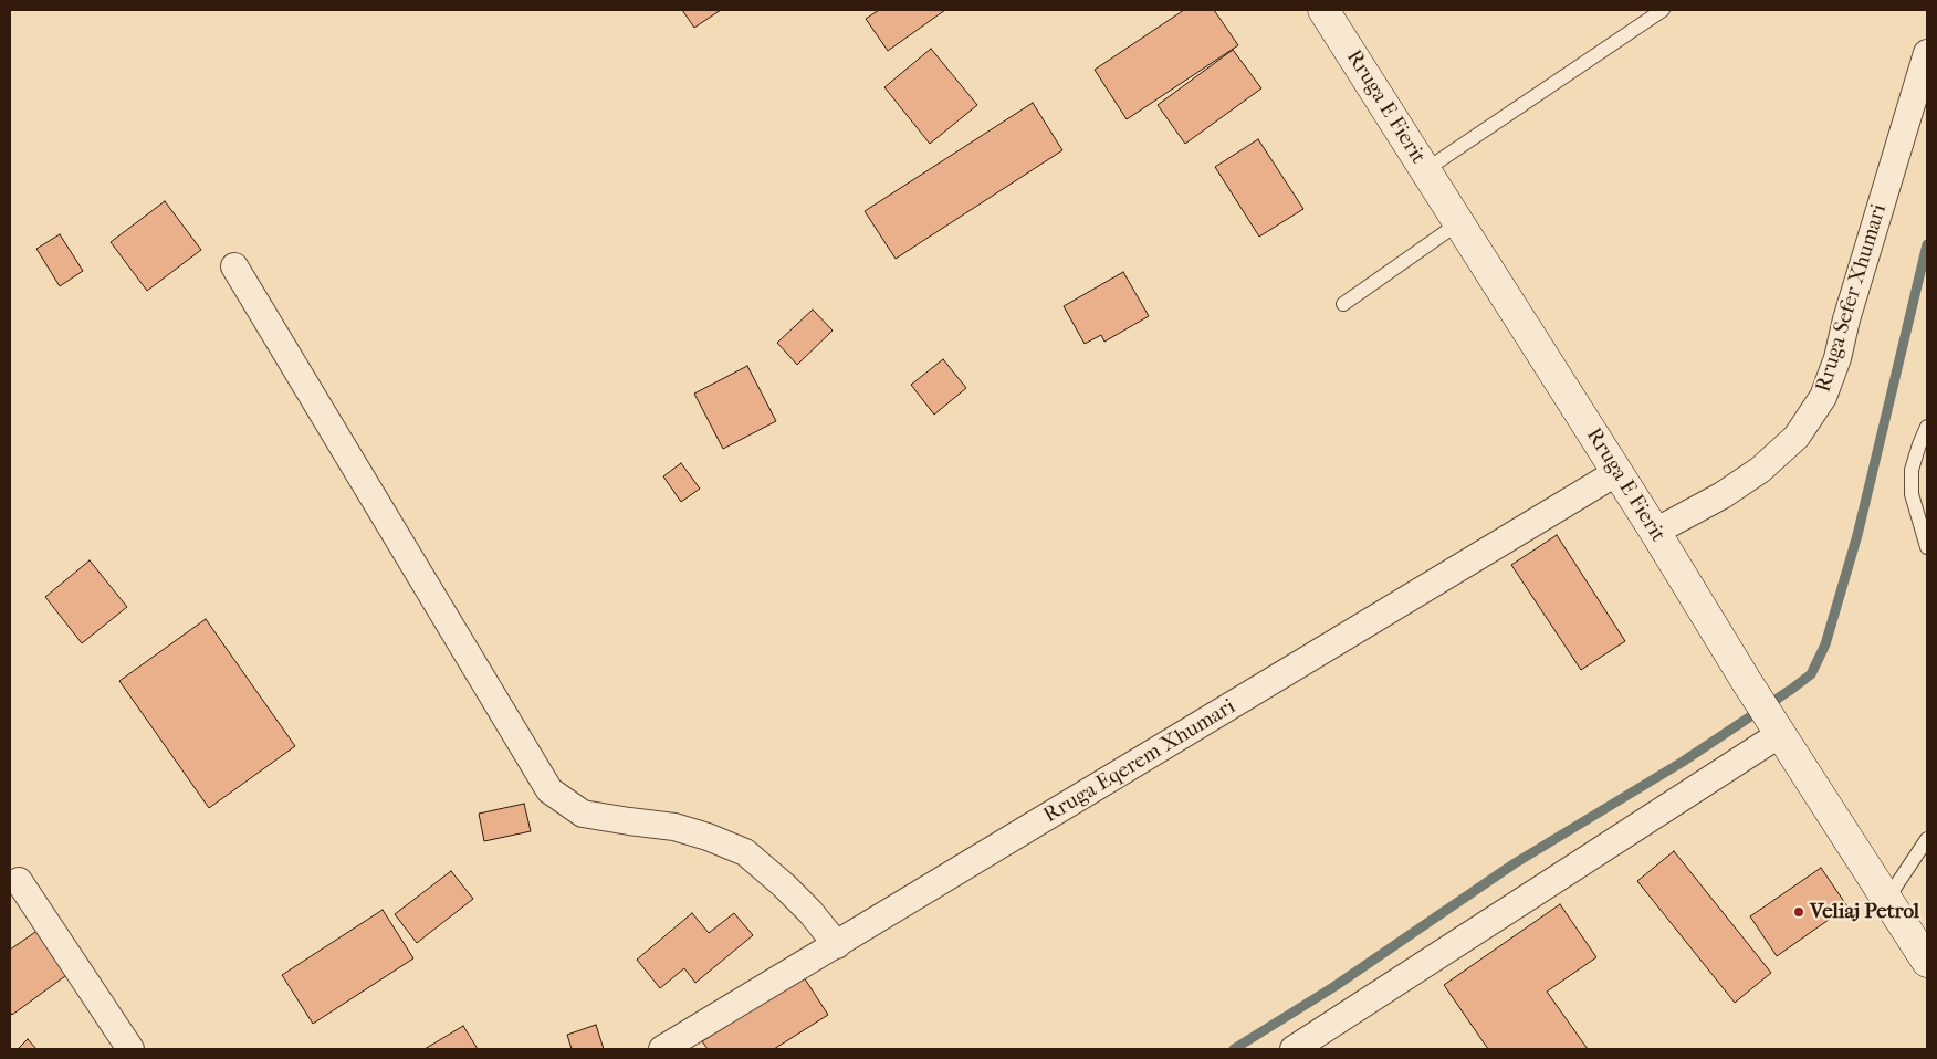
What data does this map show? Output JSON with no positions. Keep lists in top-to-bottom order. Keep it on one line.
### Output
{"streets":{"main road":["Rruga E Fierit"],"street":["Rruga Sefer Xhumari","Rruga Eqerem Xhumari"]},"crossings":[["Rruga E Fierit","Rruga Sefer Xhumari"],["Rruga E Fierit","Rruga Eqerem Xhumari"]],"places":["Veliaj Petrol"]}
